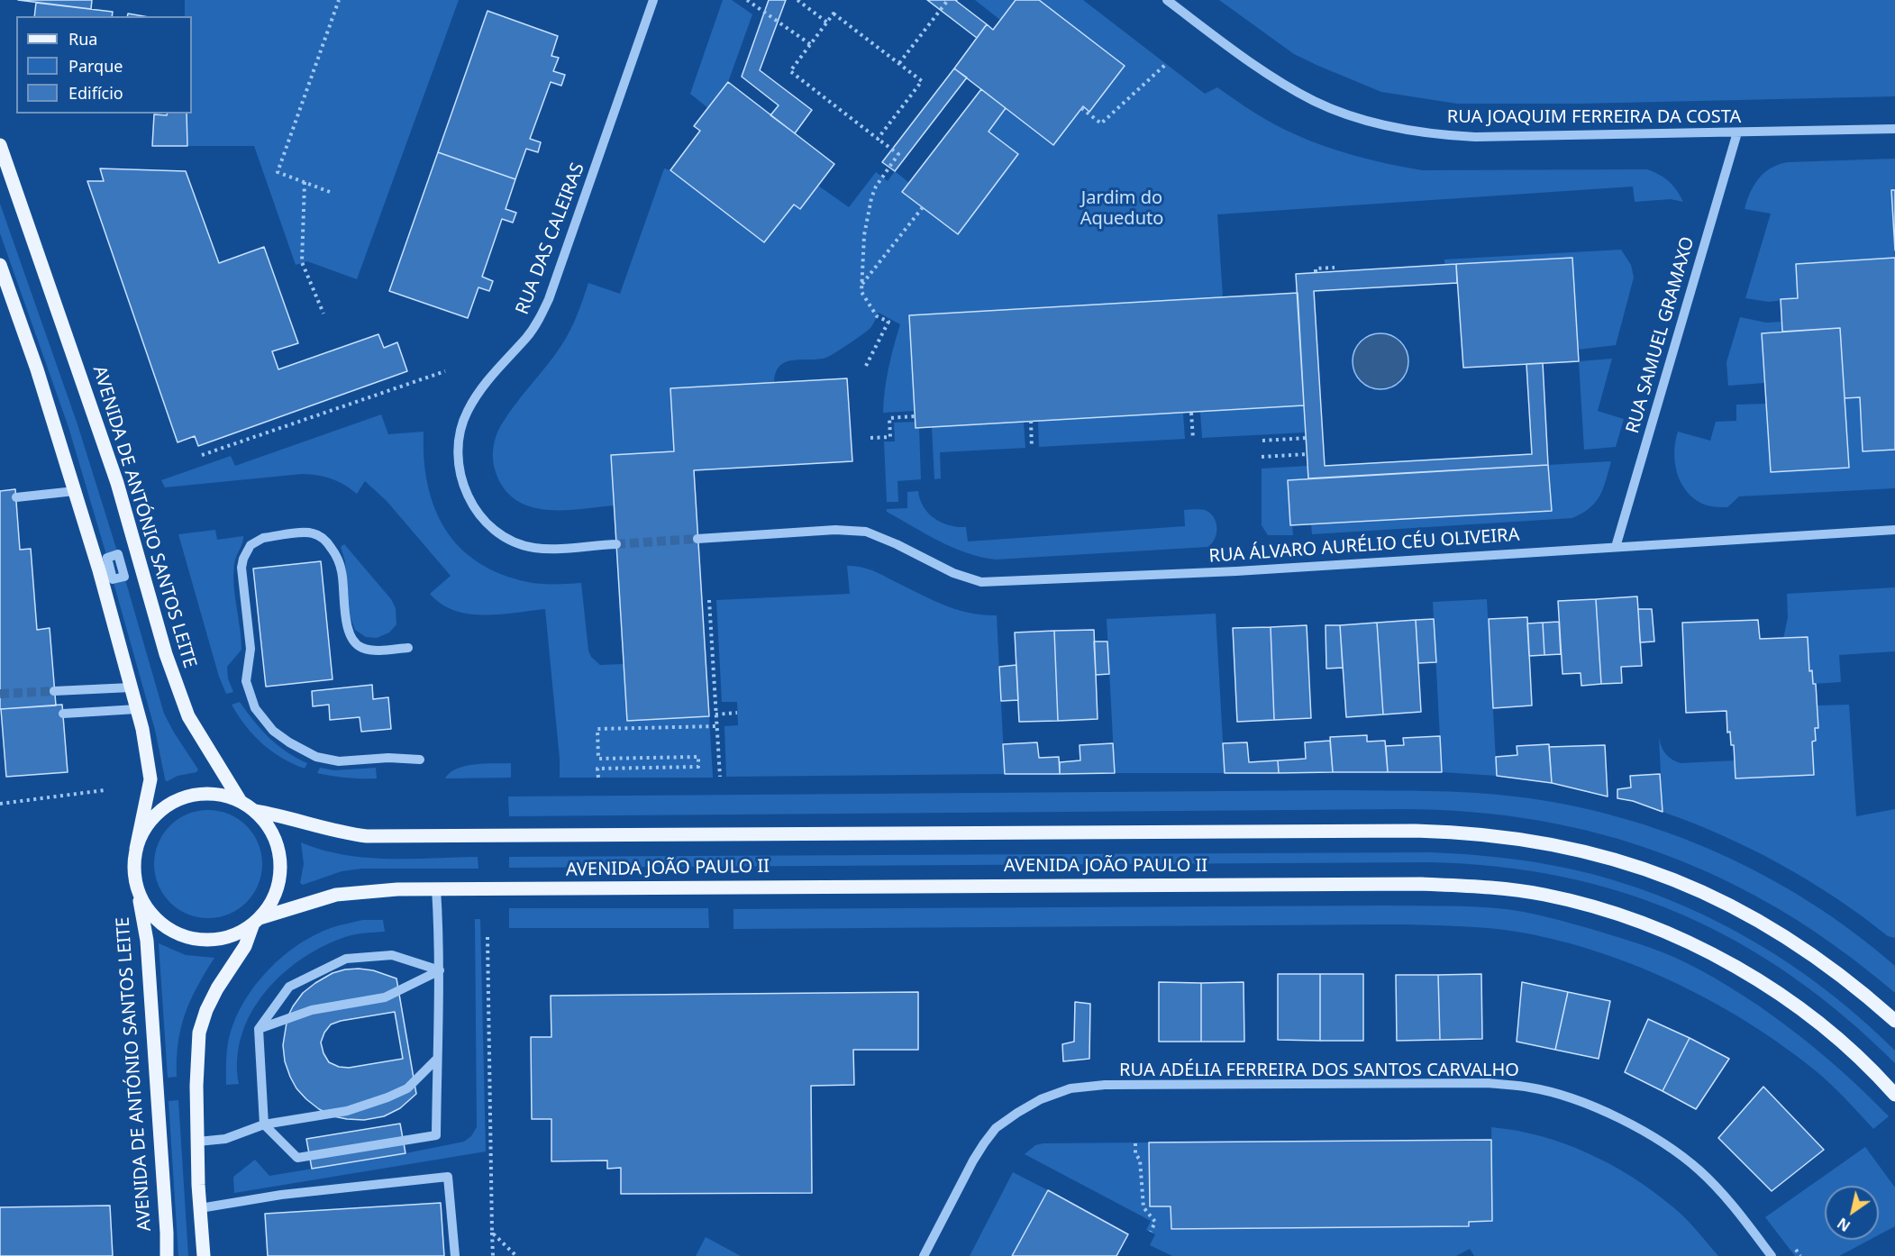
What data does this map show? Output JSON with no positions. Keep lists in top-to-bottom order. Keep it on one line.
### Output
{"streets":{"main road":["AVENIDA DE ANTÓNIO SANTOS LEITE","AVENIDA JOÃO PAULO II"],"street":["RUA JOAQUIM FERREIRA DA COSTA","RUA DAS CALEIRAS","RUA SAMUEL GRAMAXO","RUA ÁLVARO AURÉLIO CÉU OLIVEIRA","RUA ADÉLIA FERREIRA DOS SANTOS CARVALHO"]},"crossings":[["RUA JOAQUIM FERREIRA DA COSTA","RUA SAMUEL GRAMAXO"],["RUA SAMUEL GRAMAXO","RUA ÁLVARO AURÉLIO CÉU OLIVEIRA"],["AVENIDA DE ANTÓNIO SANTOS LEITE","AVENIDA JOÃO PAULO II"]],"parks":["Jardim do Aqueduto"],"legend":["Rua","Parque","Edifício"],"north":"bottom left"}
